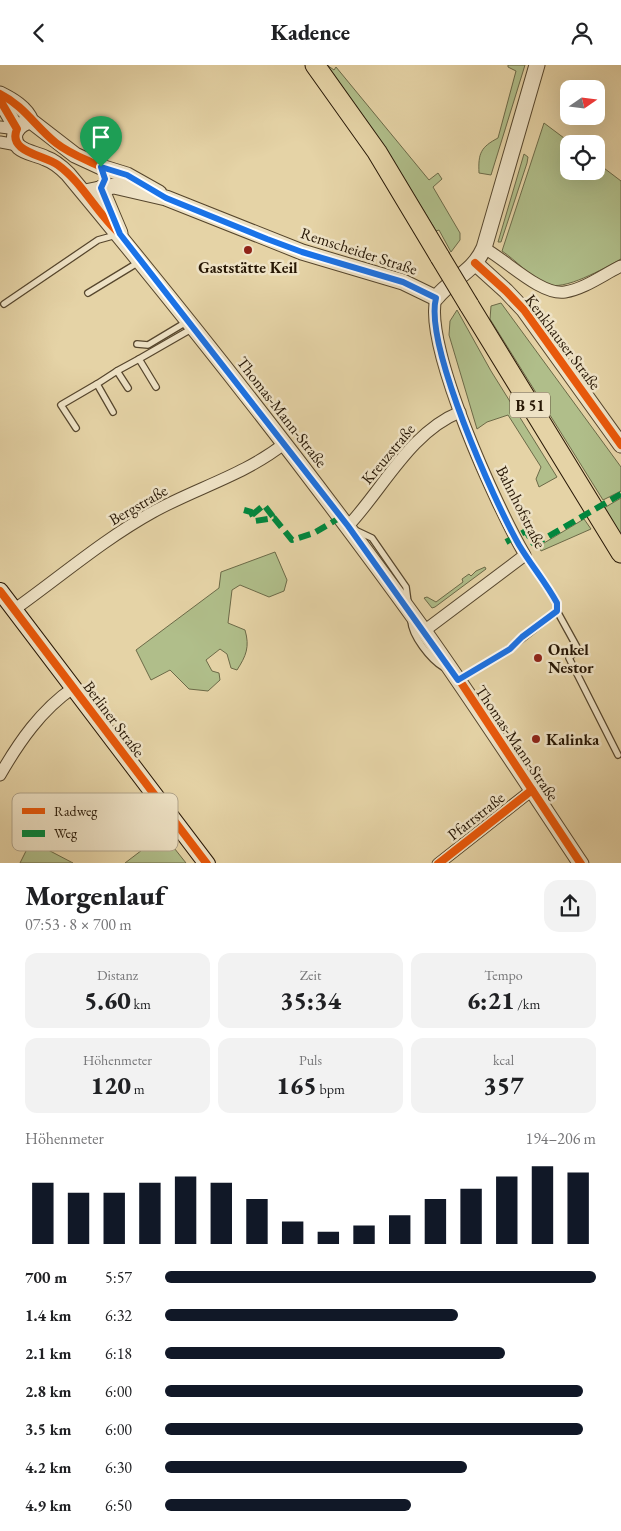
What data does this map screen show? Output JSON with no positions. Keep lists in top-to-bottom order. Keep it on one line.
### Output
{"streets":{"main road":["B 51","Berliner Straße"],"street":["Remscheider Straße","Kenkhauser Straße","Thomas-Mann-Straße","Kreuzstraße","Bergstraße","Bahnhofstraße","Pfarrstraße"]},"crossings":[["Remscheider Straße","Thomas-Mann-Straße"],["Remscheider Straße","Bahnhofstraße"],["Thomas-Mann-Straße","Kreuzstraße"],["Thomas-Mann-Straße","Bergstraße"],["Thomas-Mann-Straße","Pfarrstraße"],["Kreuzstraße","Bahnhofstraße"],["Bergstraße","Berliner Straße"]],"places":["Gaststätte Keil","Onkel Nestor","Kalinka"],"legend":["Radweg","Weg"],"north":"right","page":{"header":"Kadence","heading":["Morgenlauf","07:53 · 8 × 700 m"],"stats":[["Distanz","5.60 km"],["Zeit","35:34"],["Tempo","6:21 /km"],["Höhenmeter","120 m"],["Puls","165 bpm"],["kcal","357"]],"chart":["Höhenmeter","194–206 m"],"list":[{"name":"700 m","note":"5:57"},{"name":"1.4 km","note":"6:32"},{"name":"2.1 km","note":"6:18"},{"name":"2.8 km","note":"6:00"},{"name":"3.5 km","note":"6:00"},{"name":"4.2 km","note":"6:30"},{"name":"4.9 km","note":"6:50"}]}}
